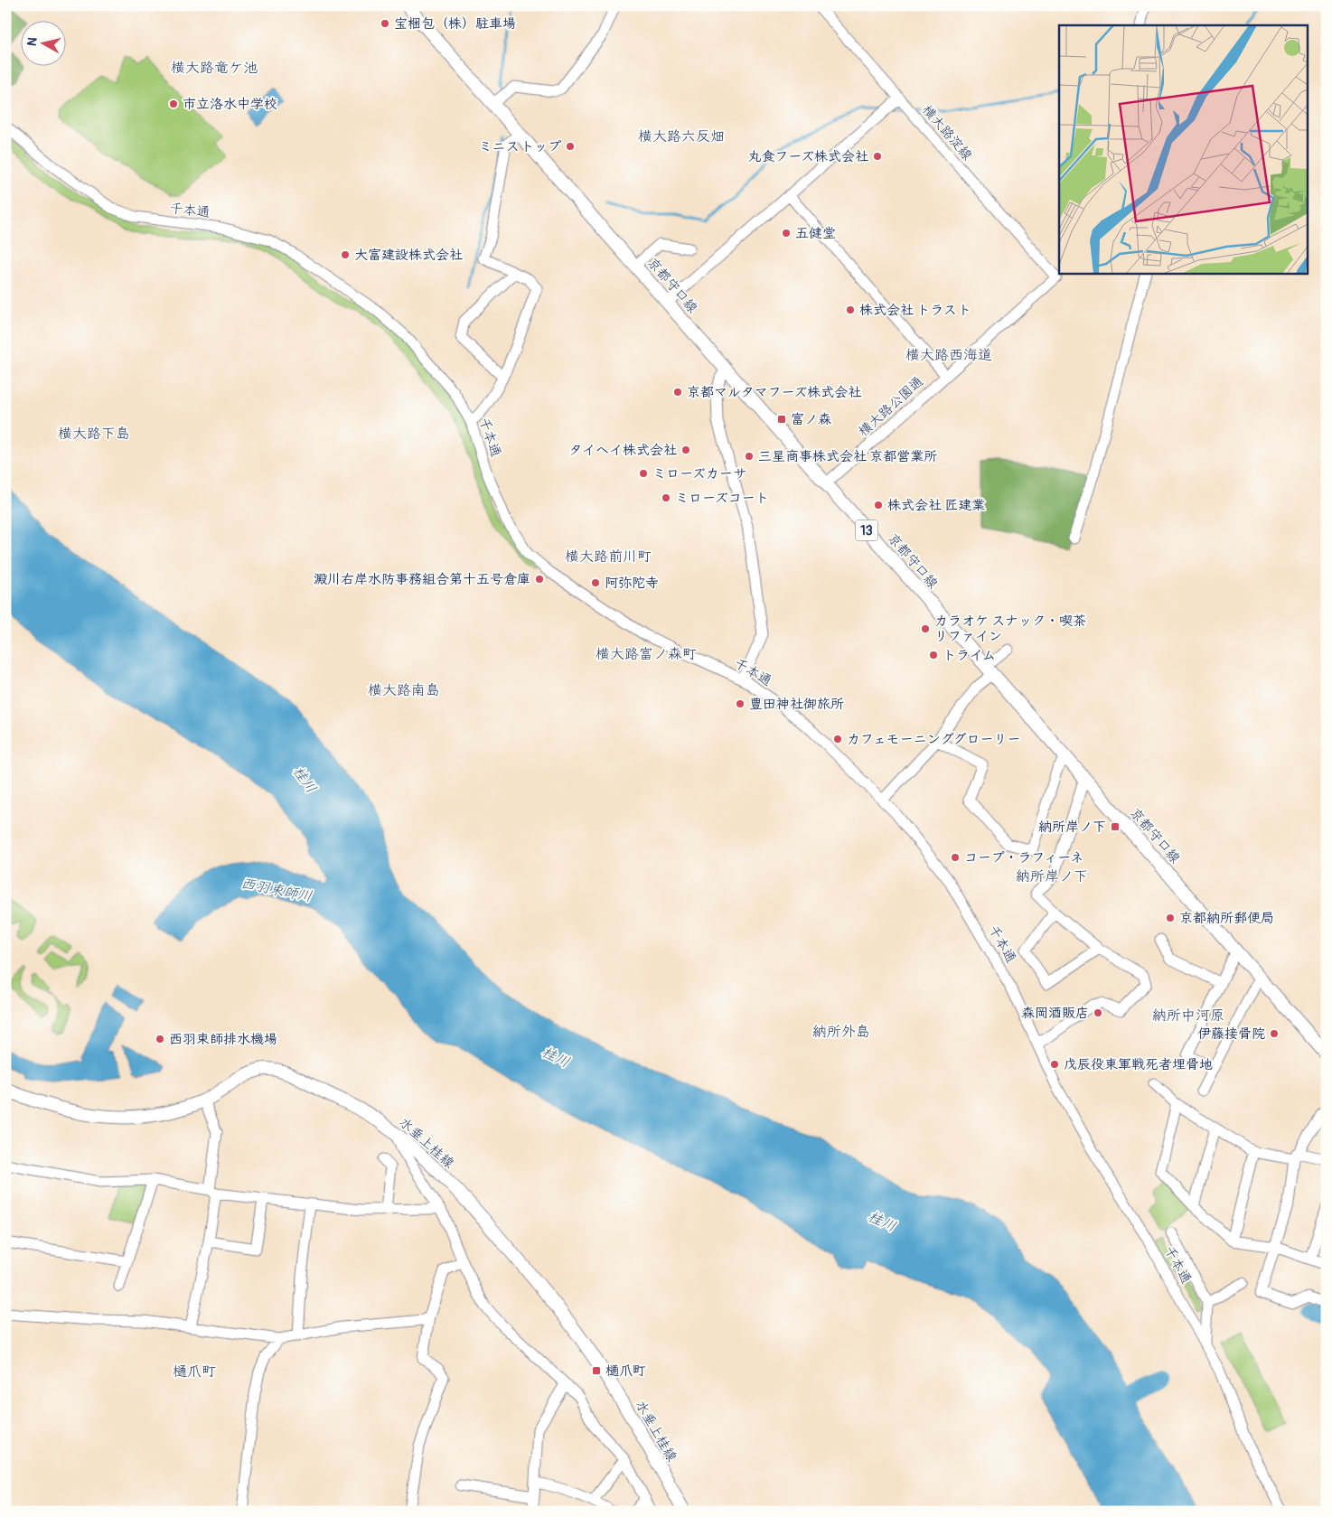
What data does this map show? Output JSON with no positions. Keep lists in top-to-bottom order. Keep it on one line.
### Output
{"streets":{"main road":["京都守口線","13","水垂上桂線"],"street":["横大路淀線","千本通","横大路公園通"]},"crossings":[["横大路淀線","横大路公園通"],["京都守口線","横大路公園通"]],"districts":["横大路竜ケ池","横大路六反畑","横大路西海道","横大路下島","横大路前川町","横大路富ノ森町","横大路南島","納所岸ノ下","納所中河原","納所外島","樋爪町"],"water":["桂川","西羽束師川"],"places":{"other":["宝梱包（株）駐車場","市立洛水中学校","ミニストップ","丸食フーズ株式会社","五健堂","大富建設株式会社","株式会社 トラスト","京都マルタマフーズ株式会社","タイヘイ株式会社","三星商事株式会社 京都営業所","ミローズカーサ","ミローズコート","株式会社 匠建業","澱川右岸水防事務組合第十五号倉庫","阿弥陀寺","カラオケ スナック・喫茶 リファイン","トライム","豊田神社御旅所","カフェモーニンググローリー","コープ・ラフィーネ","京都納所郵便局","森岡酒販店","伊藤接骨院","西羽束師排水機場","戊辰役東軍戦死者埋骨地"],"transit":["富ノ森","納所岸ノ下","樋爪町"]},"north":"left"}
